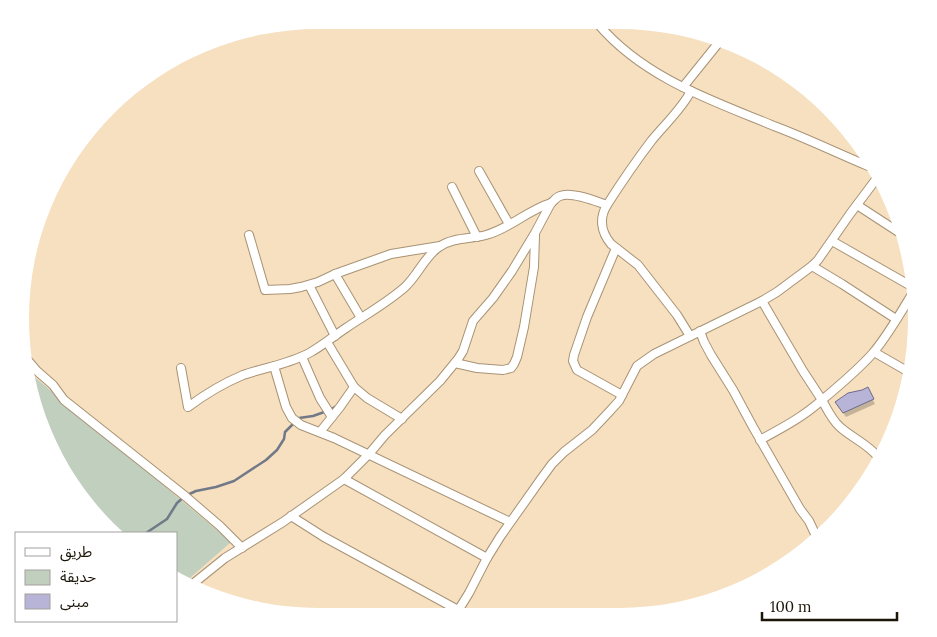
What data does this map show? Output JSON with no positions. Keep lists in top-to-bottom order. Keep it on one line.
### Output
{"legend":["طريق","حديقة","مبنى"],"scale_bar":"100 m"}
